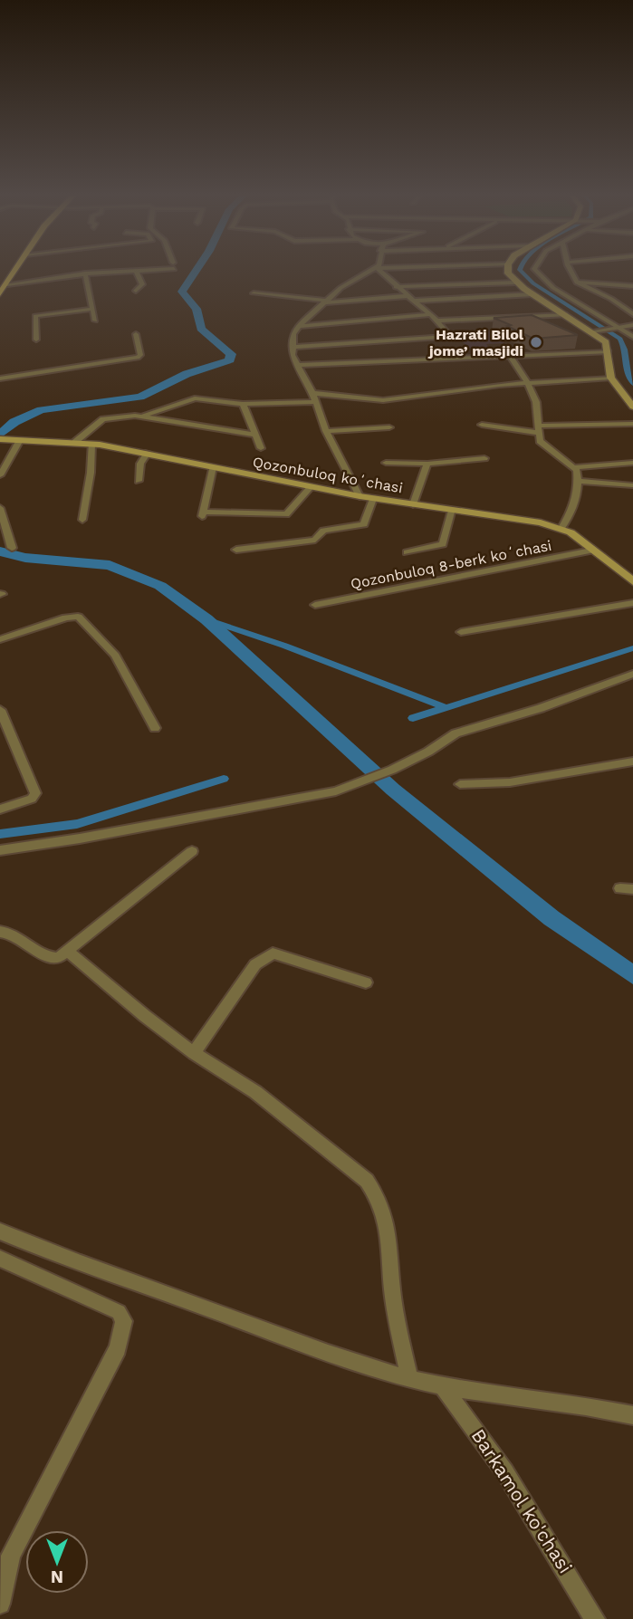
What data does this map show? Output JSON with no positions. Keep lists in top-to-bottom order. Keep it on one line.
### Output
{"streets":{"main road":["Qozonbuloq koʻchasi"],"street":["Qozonbuloq 8-berk koʻchasi","Barkamol ko'chasi"]},"crossings":[["Qozonbuloq koʻchasi","Qozonbuloq 8-berk koʻchasi"]],"places":["Hazrati Bilol jome’ masjidi"],"north":"bottom"}
